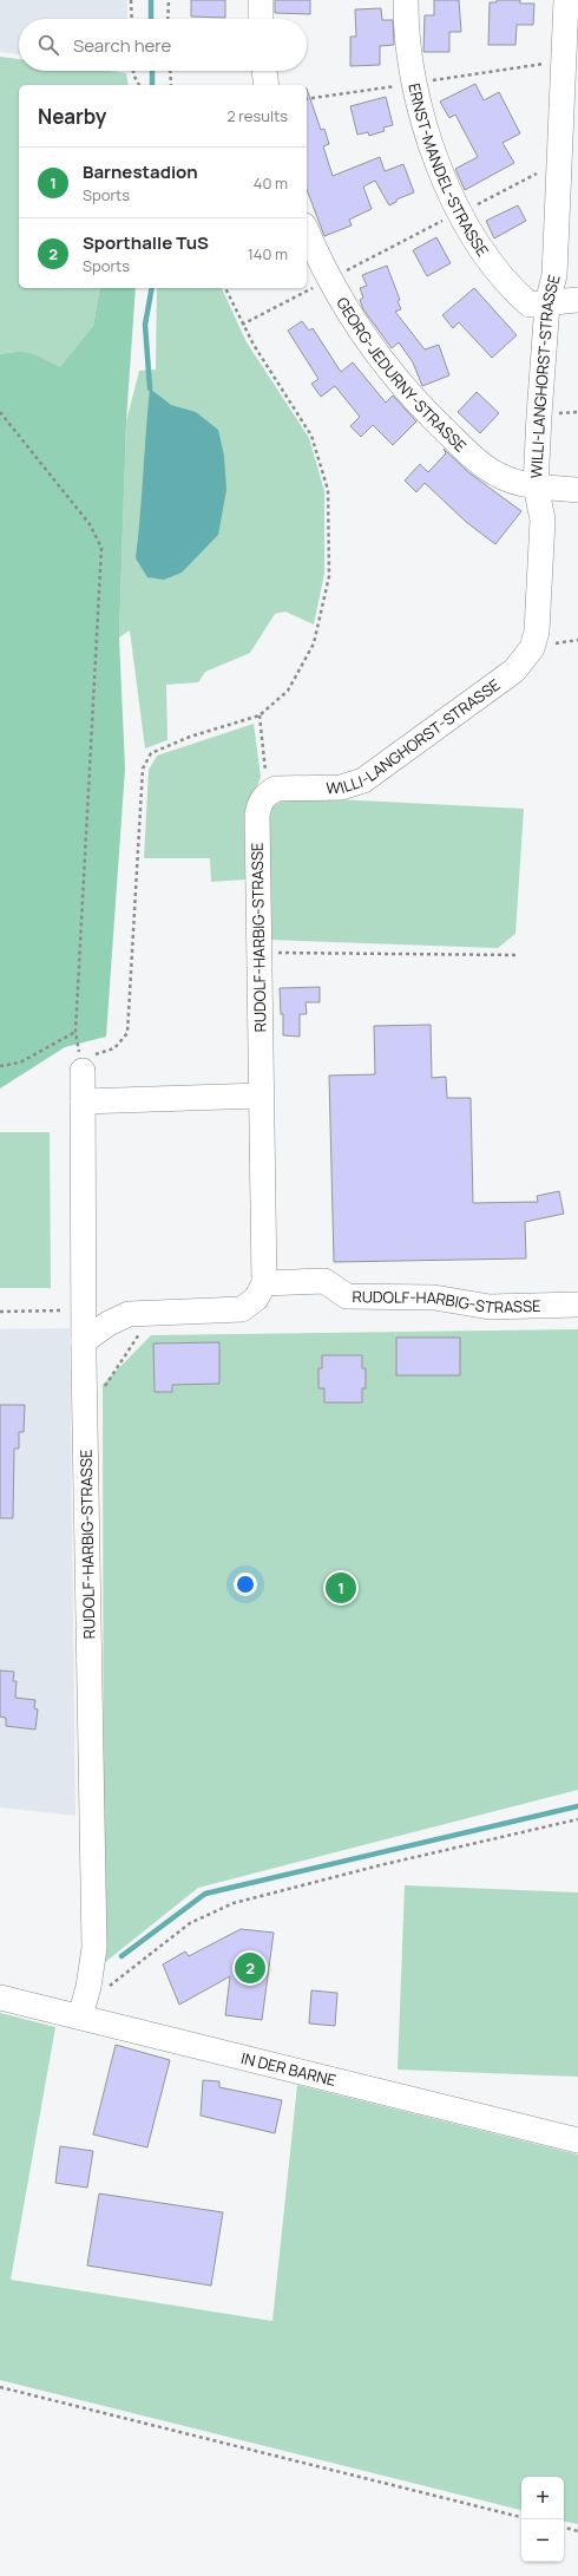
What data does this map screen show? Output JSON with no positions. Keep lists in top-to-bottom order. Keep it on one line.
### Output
{"streets":{"street":["ERNST-MANDEL-STRASSE","GEORG-JEDURNY-STRASSE","WILLI-LANGHORST-STRASSE","RUDOLF-HARBIG-STRASSE","IN DER BARNE"]},"crossings":[["ERNST-MANDEL-STRASSE","WILLI-LANGHORST-STRASSE"],["GEORG-JEDURNY-STRASSE","WILLI-LANGHORST-STRASSE"],["WILLI-LANGHORST-STRASSE","RUDOLF-HARBIG-STRASSE"],["RUDOLF-HARBIG-STRASSE","IN DER BARNE"]],"page":{"search":"Search here","heading":["Nearby","2 results"],"list":[{"mark":"1","name":"Barnestadion","note":"Sports","value":"40 m"},{"mark":"2","name":"Sporthalle TuS","note":"Sports","value":"140 m"}],"pins":["1","2"],"map_buttons":["+","−"]}}
